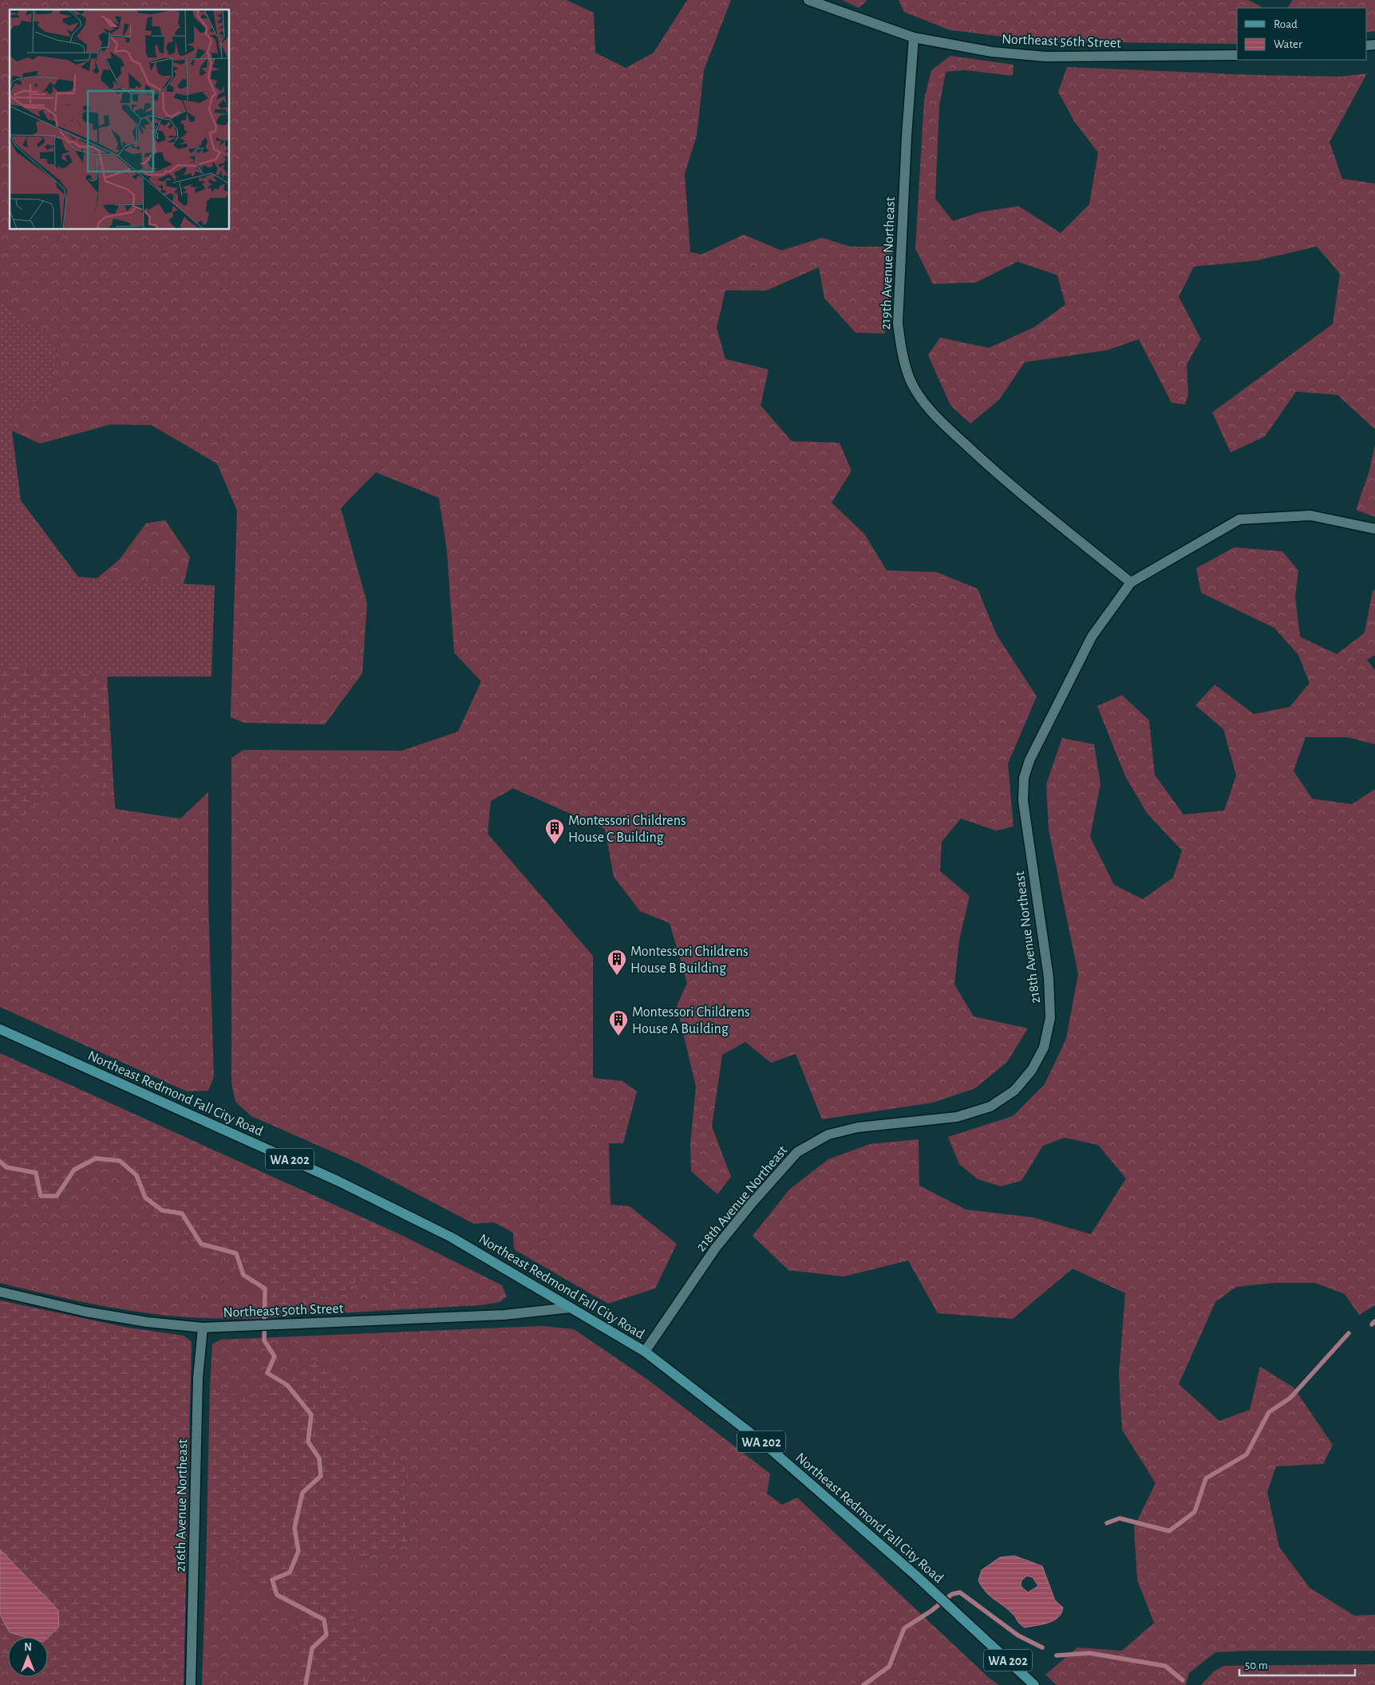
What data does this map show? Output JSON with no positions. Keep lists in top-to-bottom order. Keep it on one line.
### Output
{"streets":{"main road":["Northeast Redmond Fall City Road","WA 202"],"street":["Northeast 56th Street","219th Avenue Northeast","218th Avenue Northeast","Northeast 50th Street","216th Avenue Northeast"]},"crossings":[["Northeast 56th Street","219th Avenue Northeast"],["219th Avenue Northeast","218th Avenue Northeast"],["218th Avenue Northeast","Northeast Redmond Fall City Road"],["Northeast Redmond Fall City Road","Northeast 50th Street"],["Northeast 50th Street","216th Avenue Northeast"]],"places":{"building":["Montessori Childrens House C Building","Montessori Childrens House B Building","Montessori Childrens House A Building"]},"legend":["Road","Water"],"scale_bar":"50 m","north":"top"}
